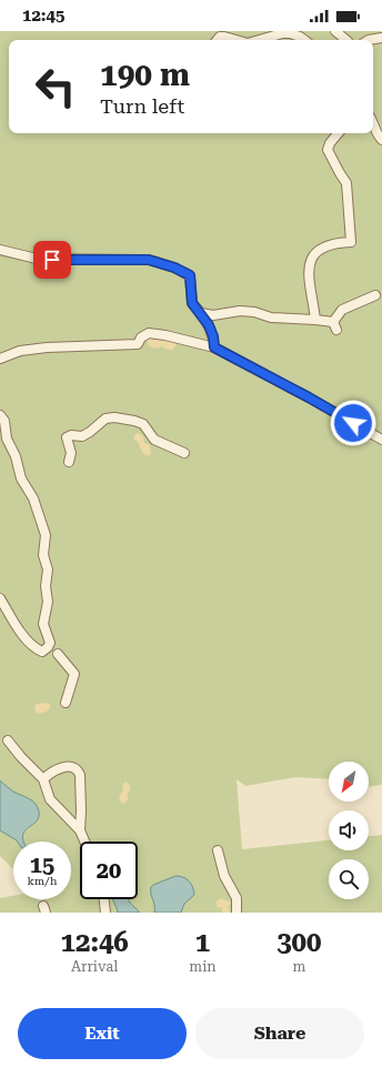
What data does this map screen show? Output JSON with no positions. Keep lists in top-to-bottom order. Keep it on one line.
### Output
{"north":"bottom left","page":{"status":"12:45","turn":["190 m","Turn left"],"speed":"15 km/h","limit":"20","eta":["12:46","Arrival","1","min","300","m"],"buttons":["Exit","Share"]}}
